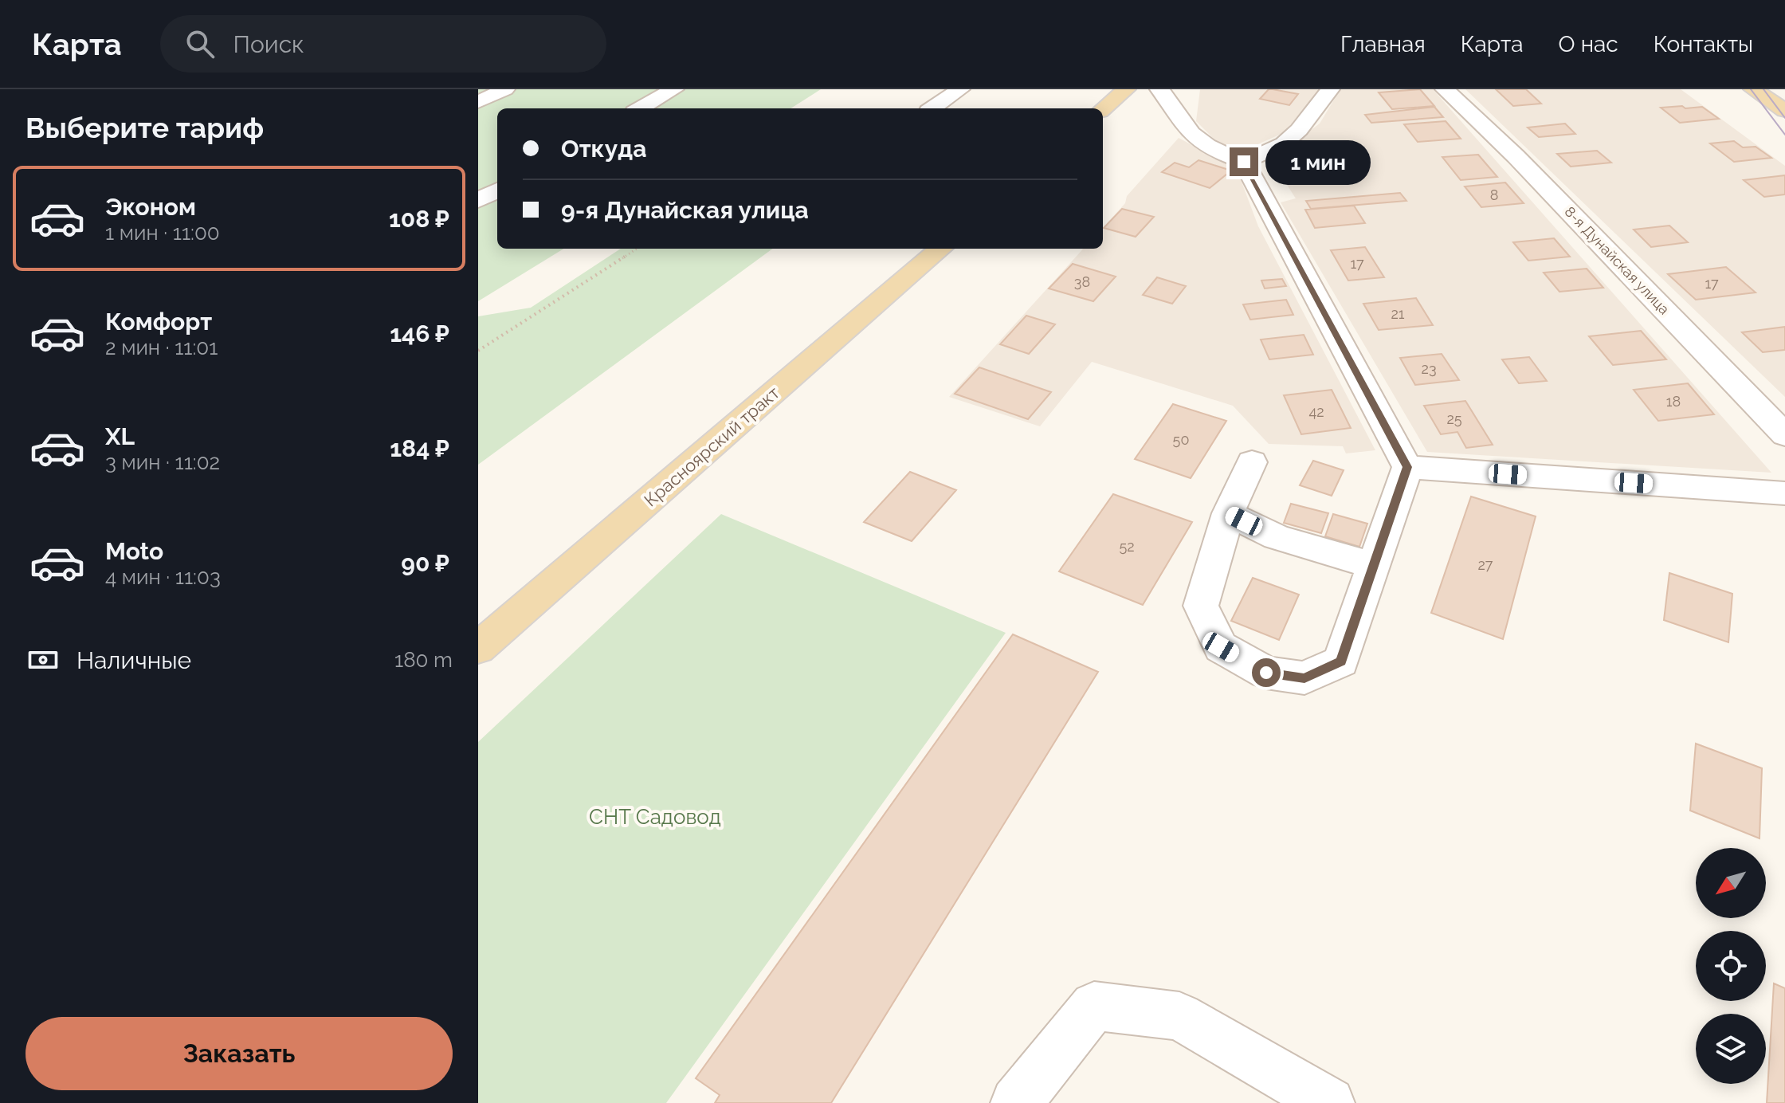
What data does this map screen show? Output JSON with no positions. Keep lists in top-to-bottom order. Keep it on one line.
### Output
{"streets":{"main road":["Красноярский тракт"],"street":["8-я Дунайская улица"]},"parks":["СНТ Садовод"],"house_numbers":["8","17","38","17","21","23","18","42","25","50","52","27"],"north":"bottom left","page":{"header":"Карта","search":"Поиск","nav":["Главная","Карта","О нас","Контакты"],"heading":"Выберите тариф","banner":["Откуда","9-я Дунайская улица"],"bubble":"1 мин","list":[{"name":"Эконом","note":"1 мин · 11:00","value":"108 ₽"},{"name":"Комфорт","note":"2 мин · 11:01","value":"146 ₽"},{"name":"XL","note":"3 мин · 11:02","value":"184 ₽"},{"name":"Moto","note":"4 мин · 11:03","value":"90 ₽"}],"pay":["Наличные","180 m"],"buttons":"Заказать"}}
